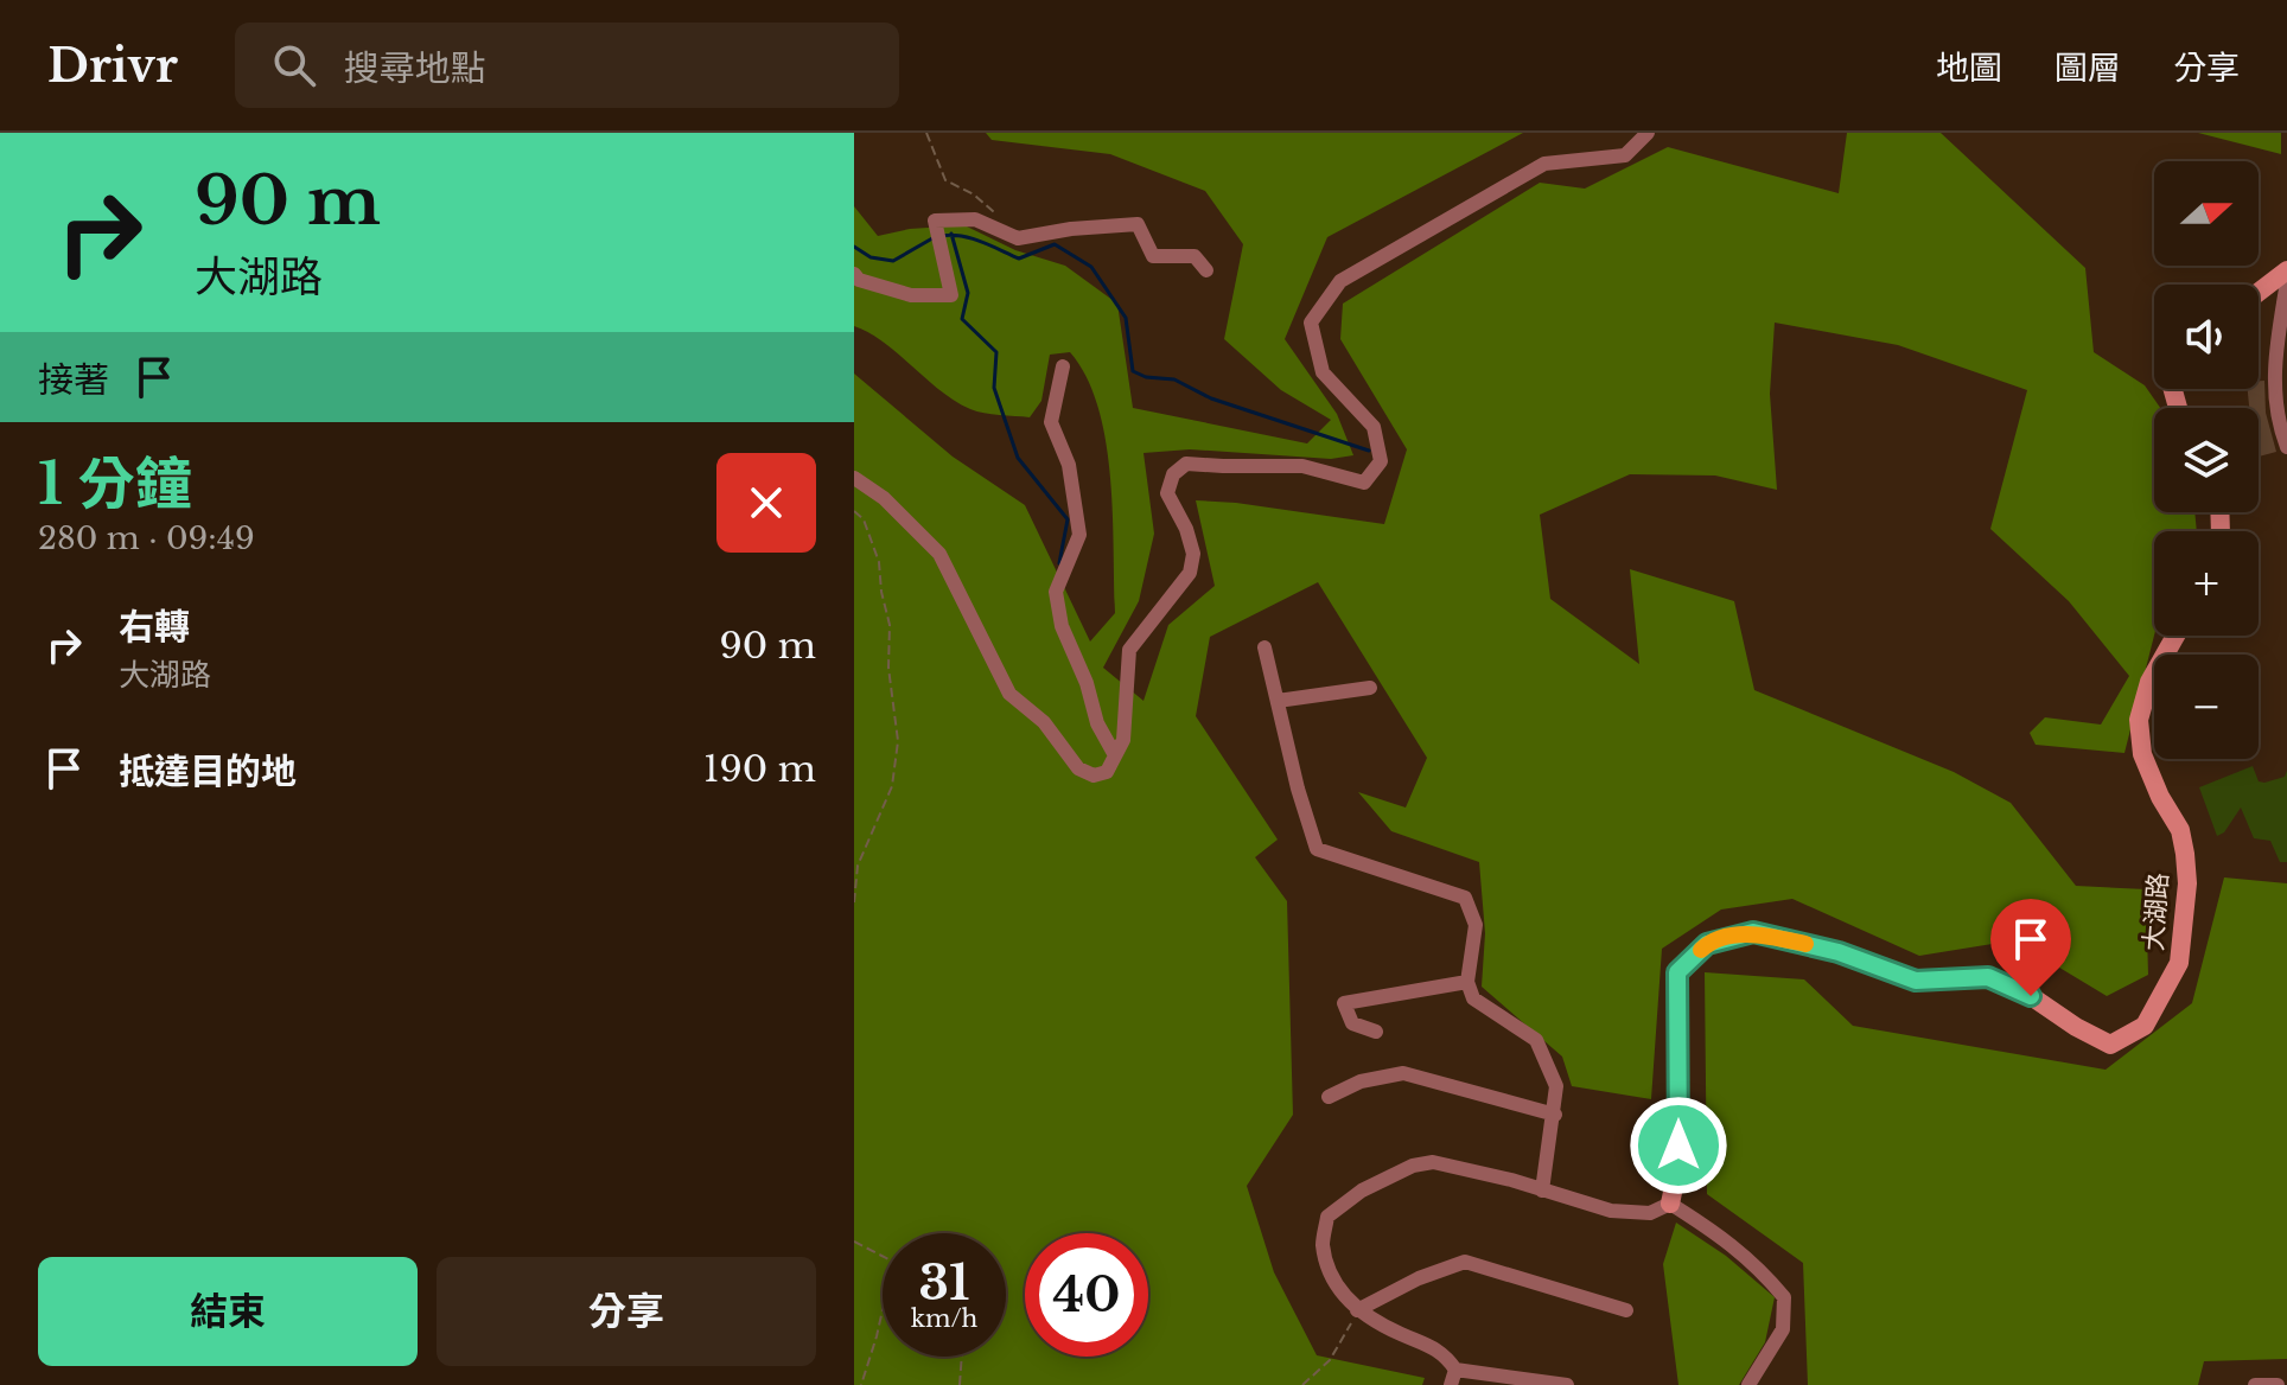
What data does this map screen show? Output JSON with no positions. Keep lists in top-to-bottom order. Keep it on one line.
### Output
{"streets":{"street":["大湖路"]},"north":"right","page":{"header":"Drivr","search":"搜尋地點","nav":["地圖","圖層","分享"],"turn":["90 m","大湖路"],"map_buttons":["+","−"],"then":"接著","heading":["1 分鐘","280 m · 09:49"],"list":[{"name":"右轉","note":"大湖路","value":"90 m"},{"name":"抵達目的地","value":"190 m"}],"speed":"31 km/h","limit":"40","buttons":["結束","分享"]}}
